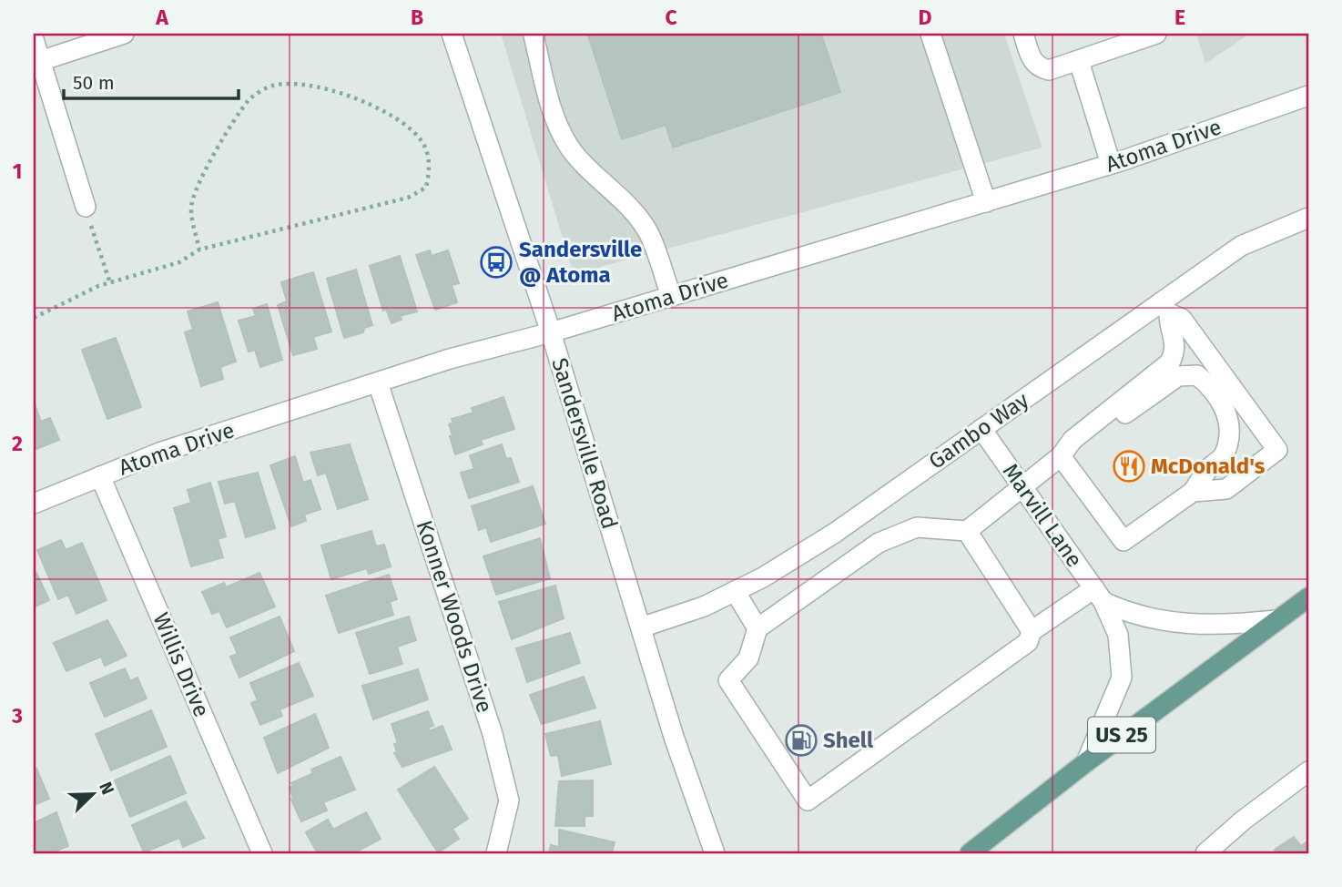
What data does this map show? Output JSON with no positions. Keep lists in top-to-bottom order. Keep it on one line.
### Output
{"streets":{"main road":["US 25"],"street":["Atoma Drive","Gambo Way","Sandersville Road","Marvill Lane","Konner Woods Drive","Willis Drive"]},"crossings":[["Atoma Drive","Sandersville Road"],["Atoma Drive","Konner Woods Drive"],["Atoma Drive","Willis Drive"],["Gambo Way","Sandersville Road"],["Gambo Way","Marvill Lane"],["Marvill Lane","US 25"]],"places":{"bus stop":["Sandersville @ Atoma"],"restaurant":["McDonald's"],"fuel station":["Shell"]},"scale_bar":"50 m","north":"top right","grid":{"columns":["A","B","C","D","E"],"rows":["1","2","3"]}}
